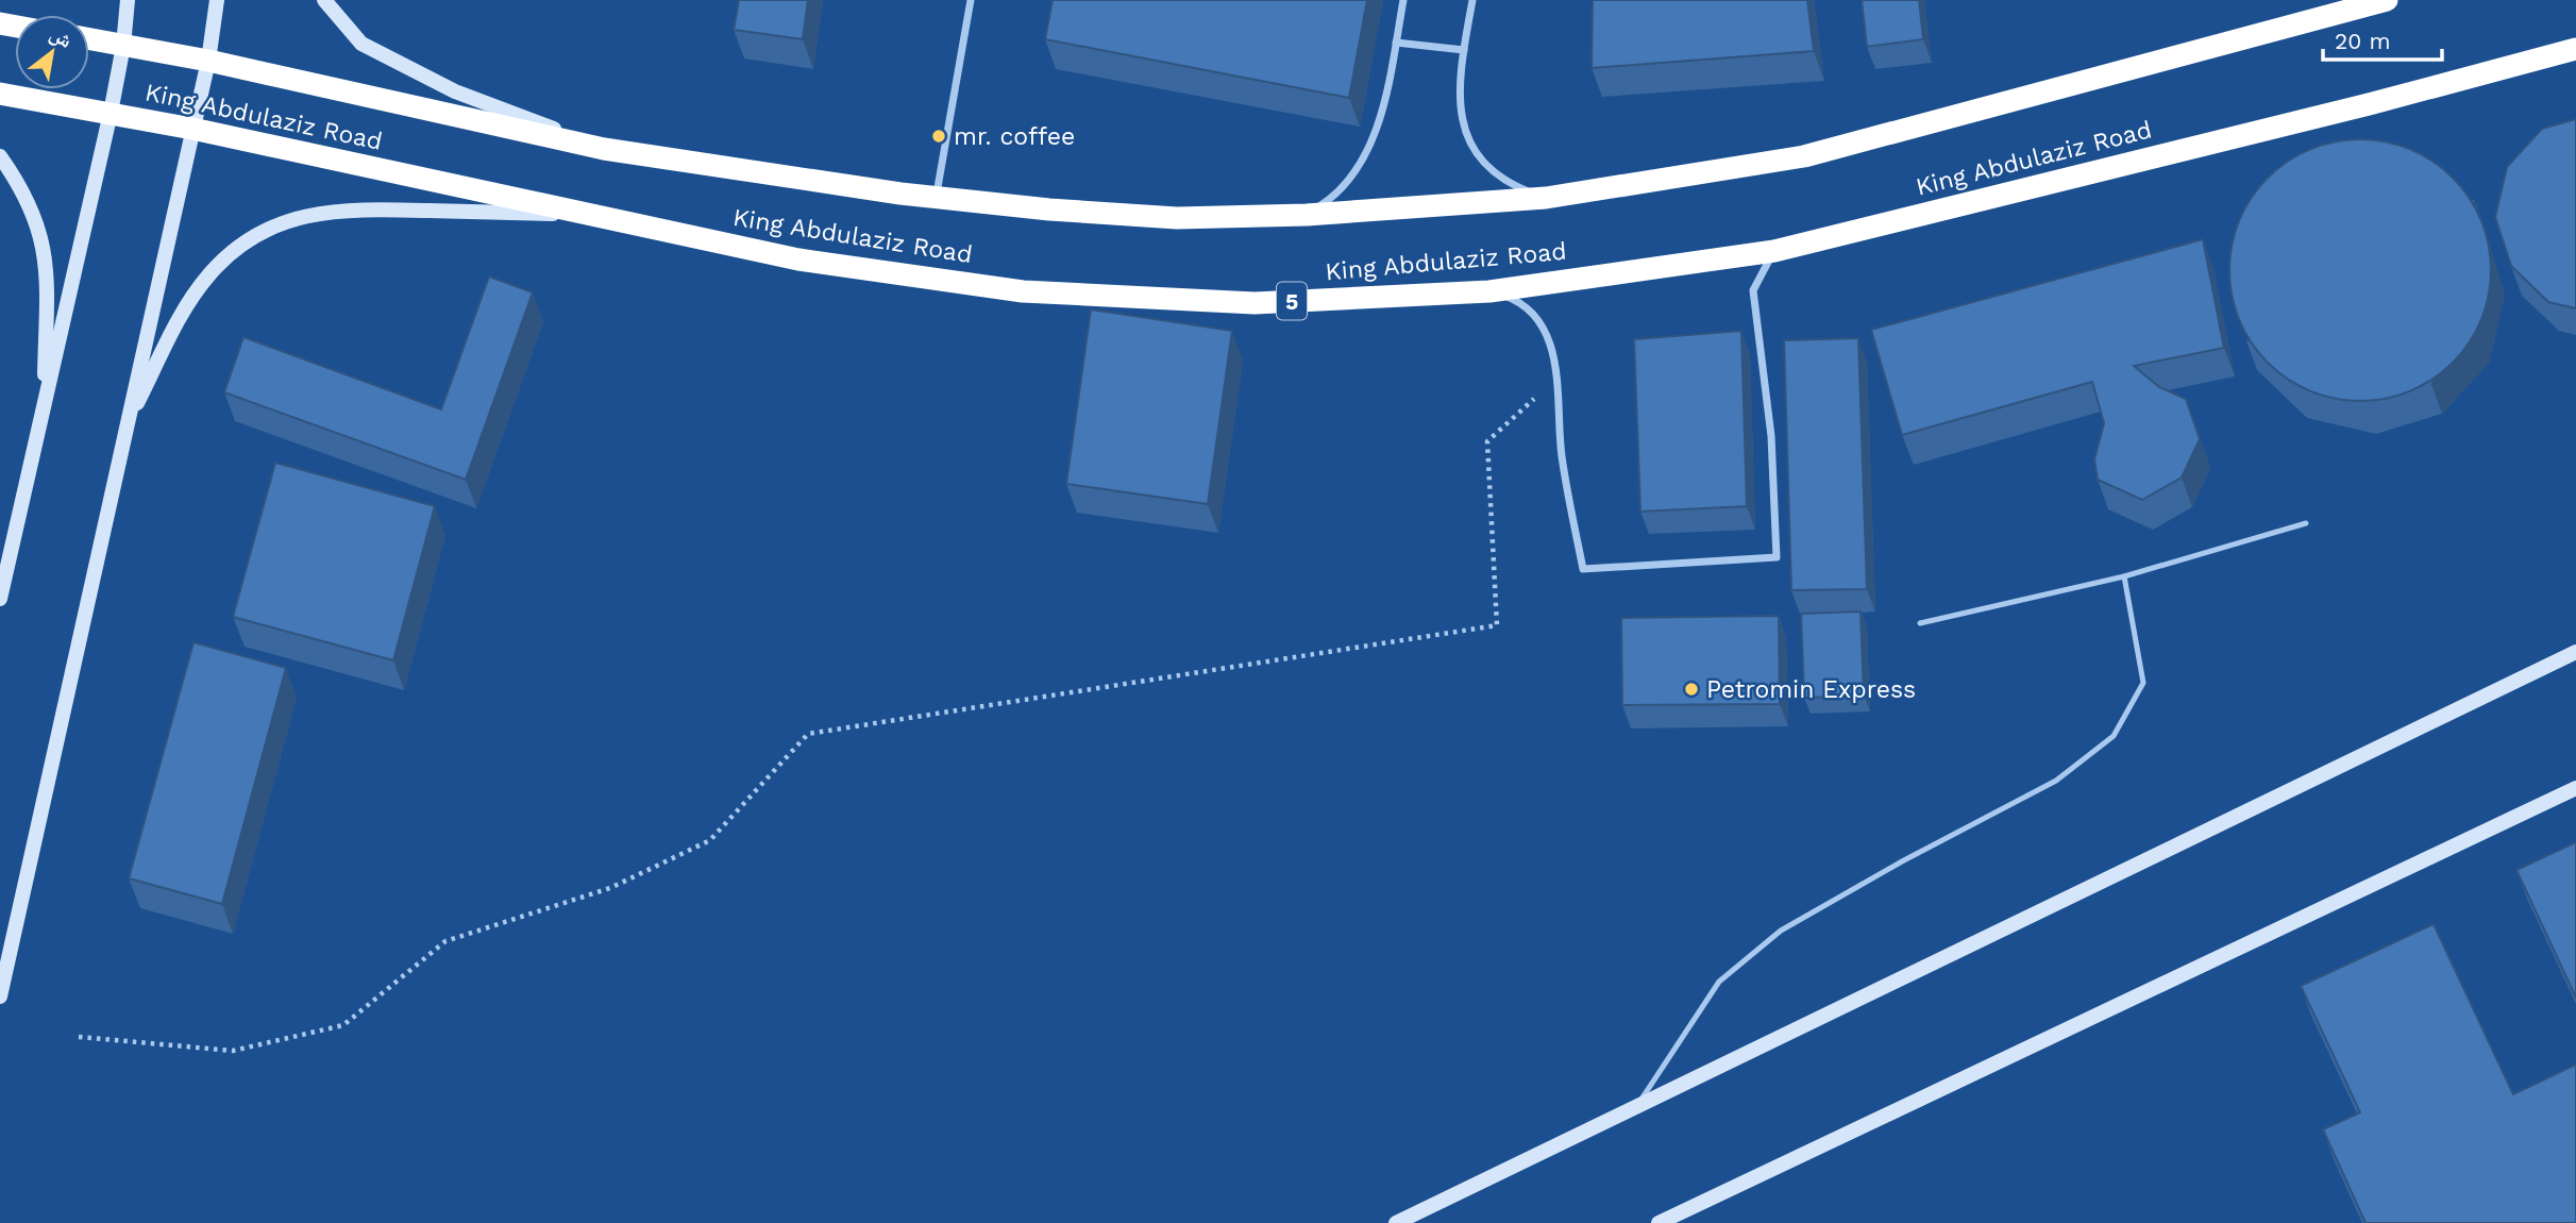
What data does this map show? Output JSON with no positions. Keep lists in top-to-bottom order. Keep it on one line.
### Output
{"streets":{"highway":["King Abdulaziz Road","5"]},"places":["mr. coffee","Petromin Express"],"scale_bar":"20 m","north":"top right"}
